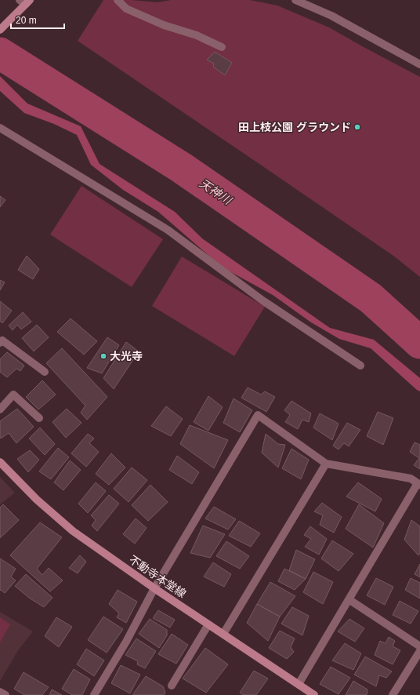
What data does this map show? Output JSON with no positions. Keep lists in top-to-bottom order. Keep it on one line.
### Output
{"streets":{"main road":["不動寺本堂線"]},"water":["天神川"],"places":["田上枝公園 グラウンド","大光寺"],"scale_bar":"20 m"}
